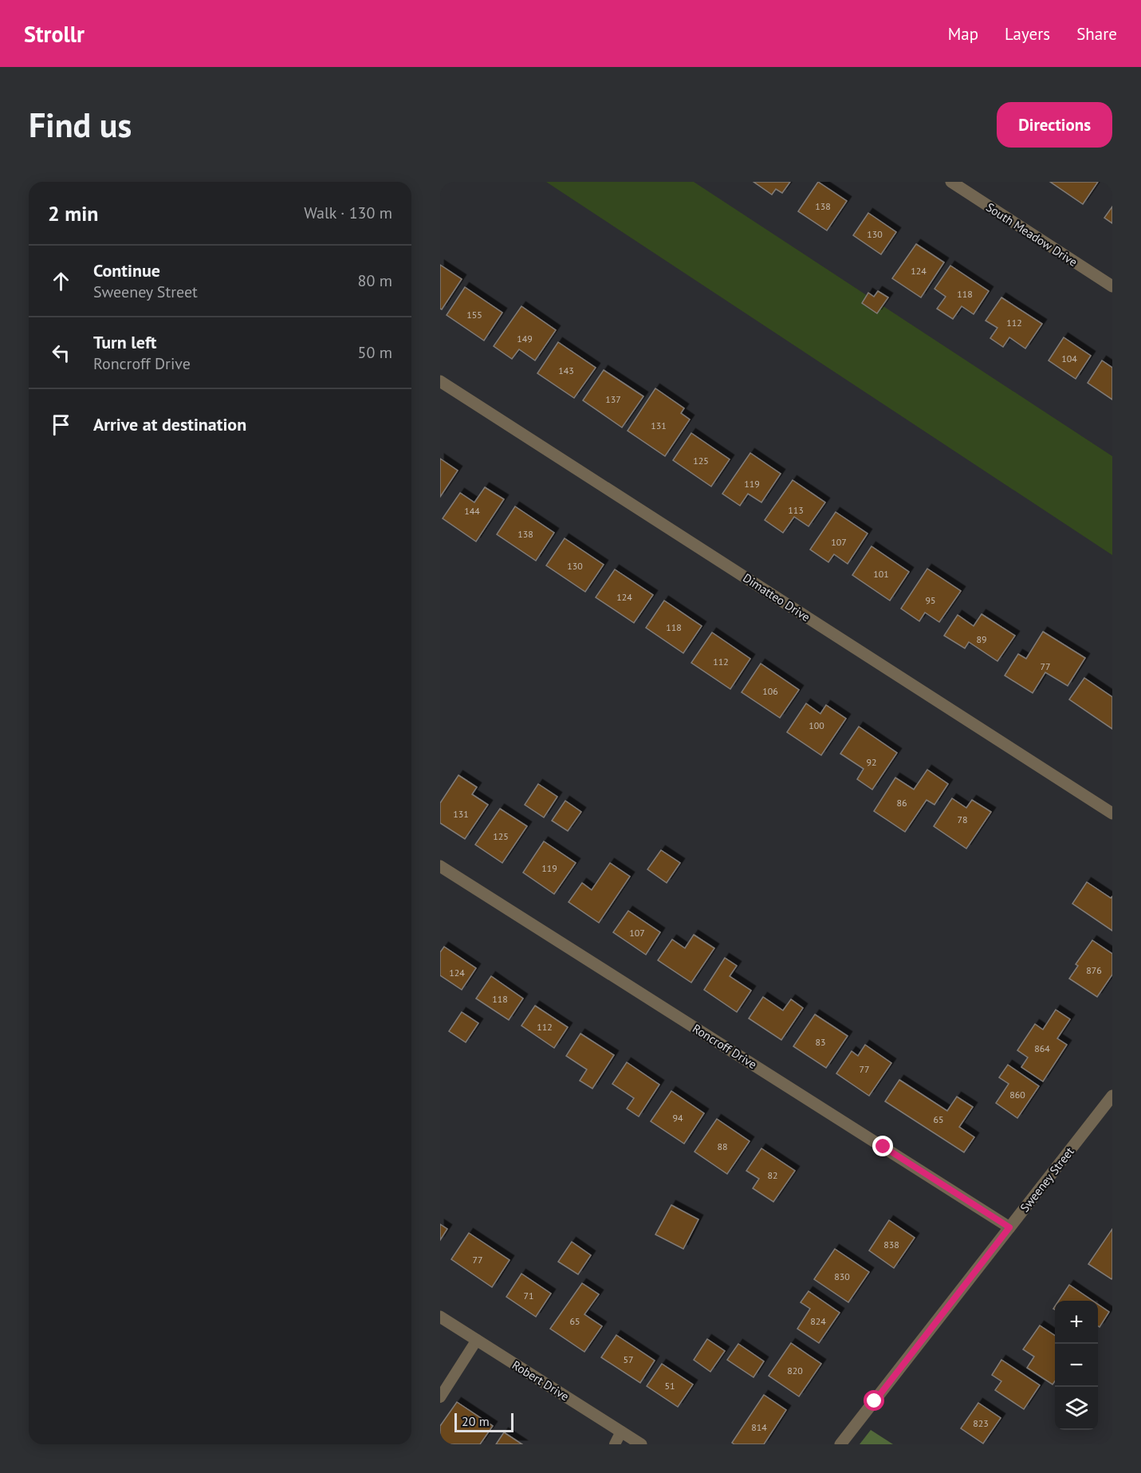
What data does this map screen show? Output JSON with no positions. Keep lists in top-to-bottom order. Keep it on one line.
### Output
{"streets":{"street":["South Meadow Drive","Dimatteo Drive","Roncroff Drive","Sweeney Street","Robert Drive"]},"crossings":[["Roncroff Drive","Sweeney Street"]],"house_numbers":["138","130","124","118","155","112","149","104","143","137","131","125","119","113","144","138","107","130","101","124","95","118","89","112","77","106","100","92","86","131","78","125","119","107","876","124","118","112","83","864","77","860","94","65","88","82","838","77","830","71","65","824","57","820","51","823","814"],"scale_bar":"20 m","page":{"header":"Strollr","nav":["Map","Layers","Share"],"buttons":"Directions","title":"Find us","heading":["2 min","Walk · 130 m"],"list":[["Continue","Sweeney Street","80 m"],["Turn left","Roncroff Drive","50 m"],"Arrive at destination"],"map_buttons":["+","−"],"scale":"20 m"}}
